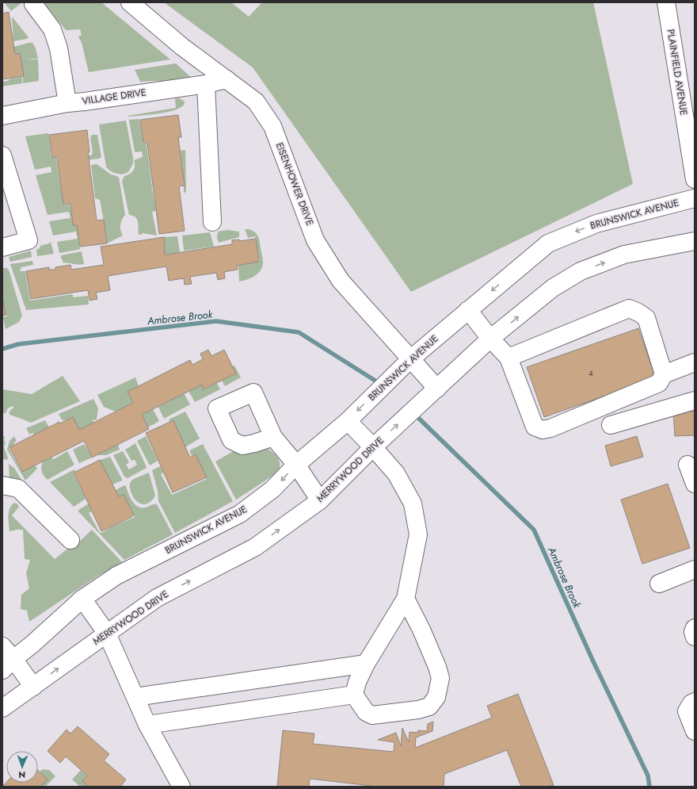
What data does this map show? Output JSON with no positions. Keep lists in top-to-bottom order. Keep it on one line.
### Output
{"streets":{"street":["PLAINFIELD AVENUE","VILLAGE DRIVE","EISENHOWER DRIVE","BRUNSWICK AVENUE","MERRYWOOD DRIVE"]},"crossings":[["VILLAGE DRIVE","EISENHOWER DRIVE"],["EISENHOWER DRIVE","BRUNSWICK AVENUE"],["EISENHOWER DRIVE","MERRYWOOD DRIVE"]],"one_way":["BRUNSWICK AVENUE"],"water":["Ambrose Brook"],"house_numbers":["4"],"north":"bottom"}
